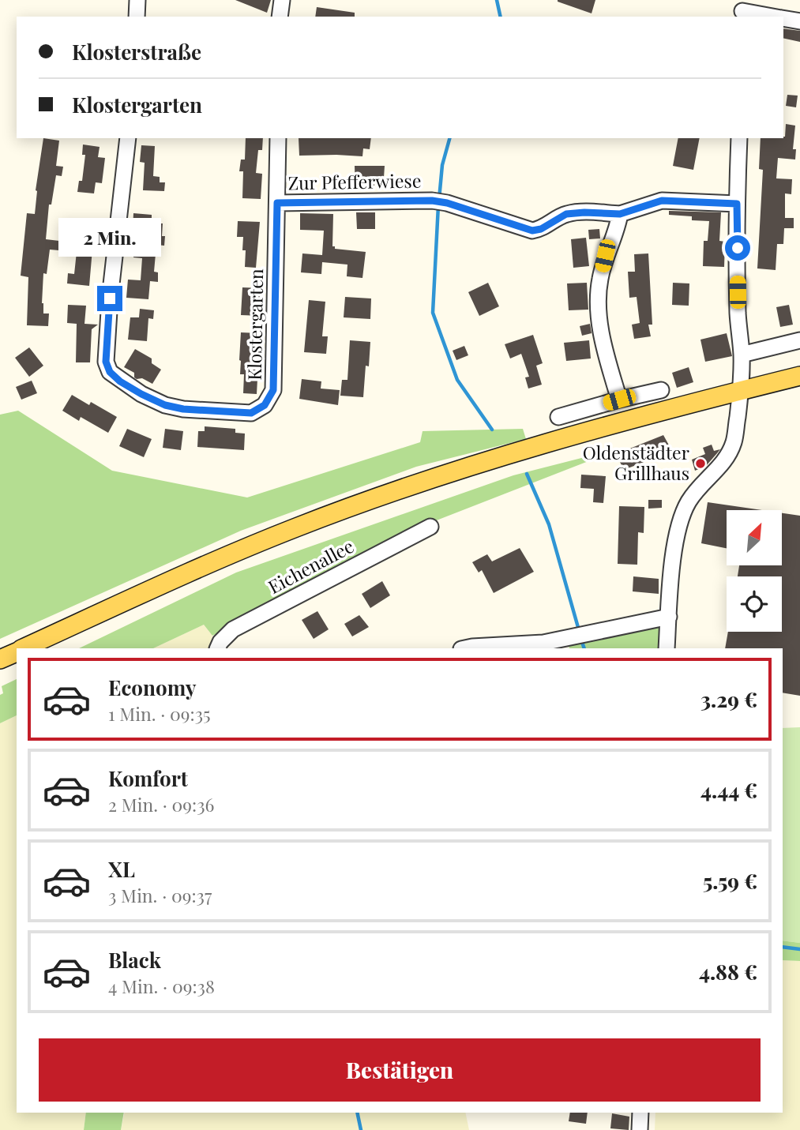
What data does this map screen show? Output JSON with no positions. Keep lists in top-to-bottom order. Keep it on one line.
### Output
{"streets":{"street":["Zur Pfefferwiese","Klostergarten","Eichenallee"]},"crossings":[["Zur Pfefferwiese","Klostergarten"]],"places":["Oldenstädter Grillhaus"],"north":"top right","page":{"banner":["Klosterstraße","Klostergarten"],"bubble":"2 Min.","list":[{"name":"Economy","note":"1 Min. · 09:35","value":"3.29 €"},{"name":"Komfort","note":"2 Min. · 09:36","value":"4.44 €"},{"name":"XL","note":"3 Min. · 09:37","value":"5.59 €"},{"name":"Black","note":"4 Min. · 09:38","value":"4.88 €"}],"buttons":"Bestätigen"}}
